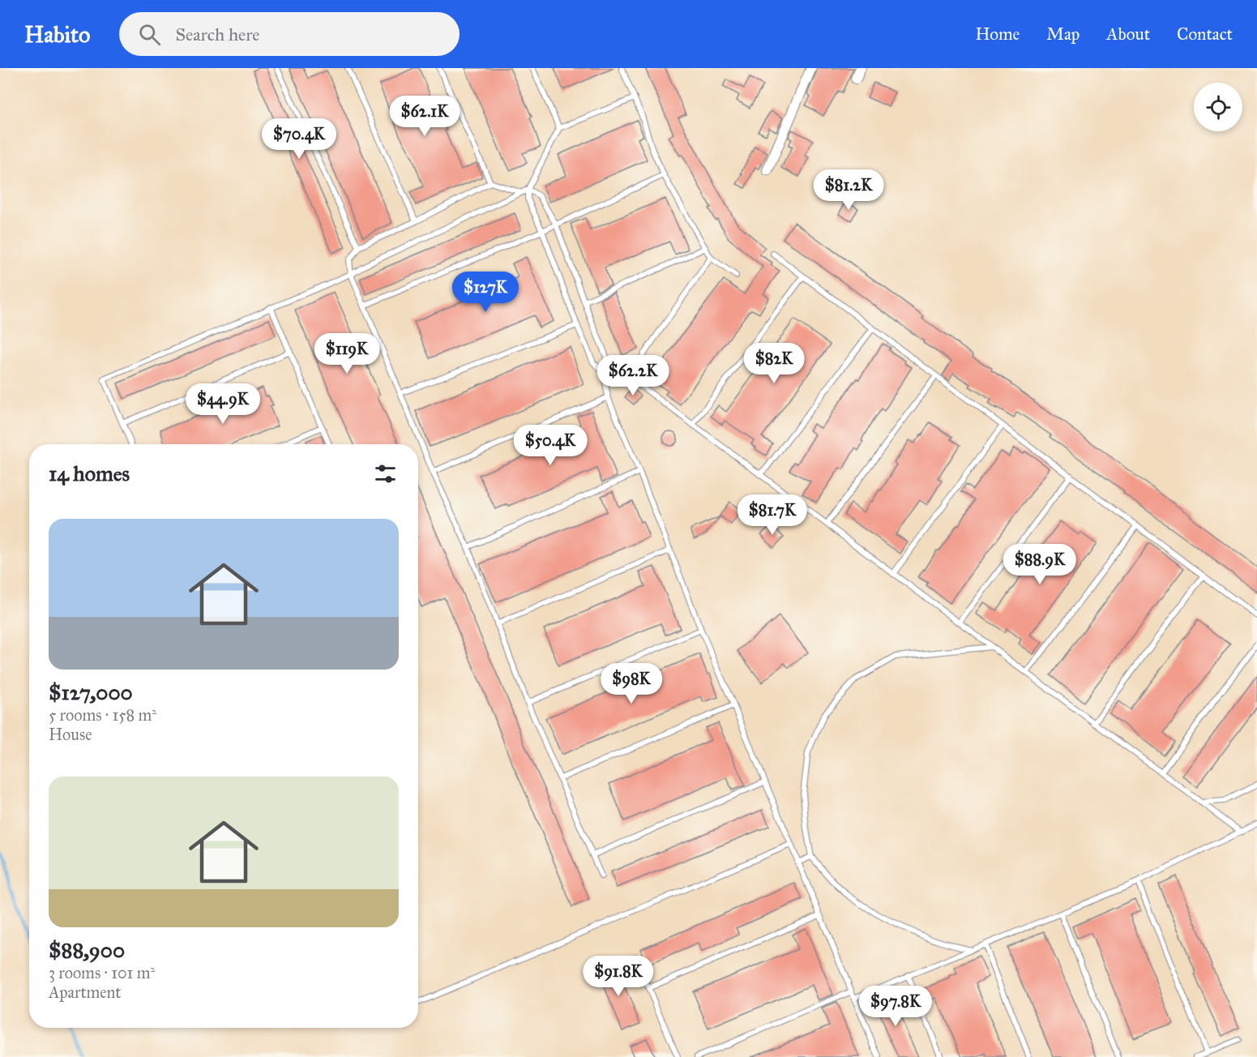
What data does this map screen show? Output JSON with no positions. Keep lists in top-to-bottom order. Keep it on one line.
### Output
{"page":{"header":"Habito","search":"Search here","nav":["Home","Map","About","Contact"],"price":["$62.1K","$70.4K","$81.2K","$127K","$119K","$82K","$62.2K","$44.9K","$50.4K","$81.7K","$88.9K","$98K","$91.8K","$97.8K"],"heading":"14 homes","list":[{"name":"$127,000","note":"5 rooms · 158 m² · House"},{"name":"$88,900","note":"3 rooms · 101 m² · Apartment"}]}}
